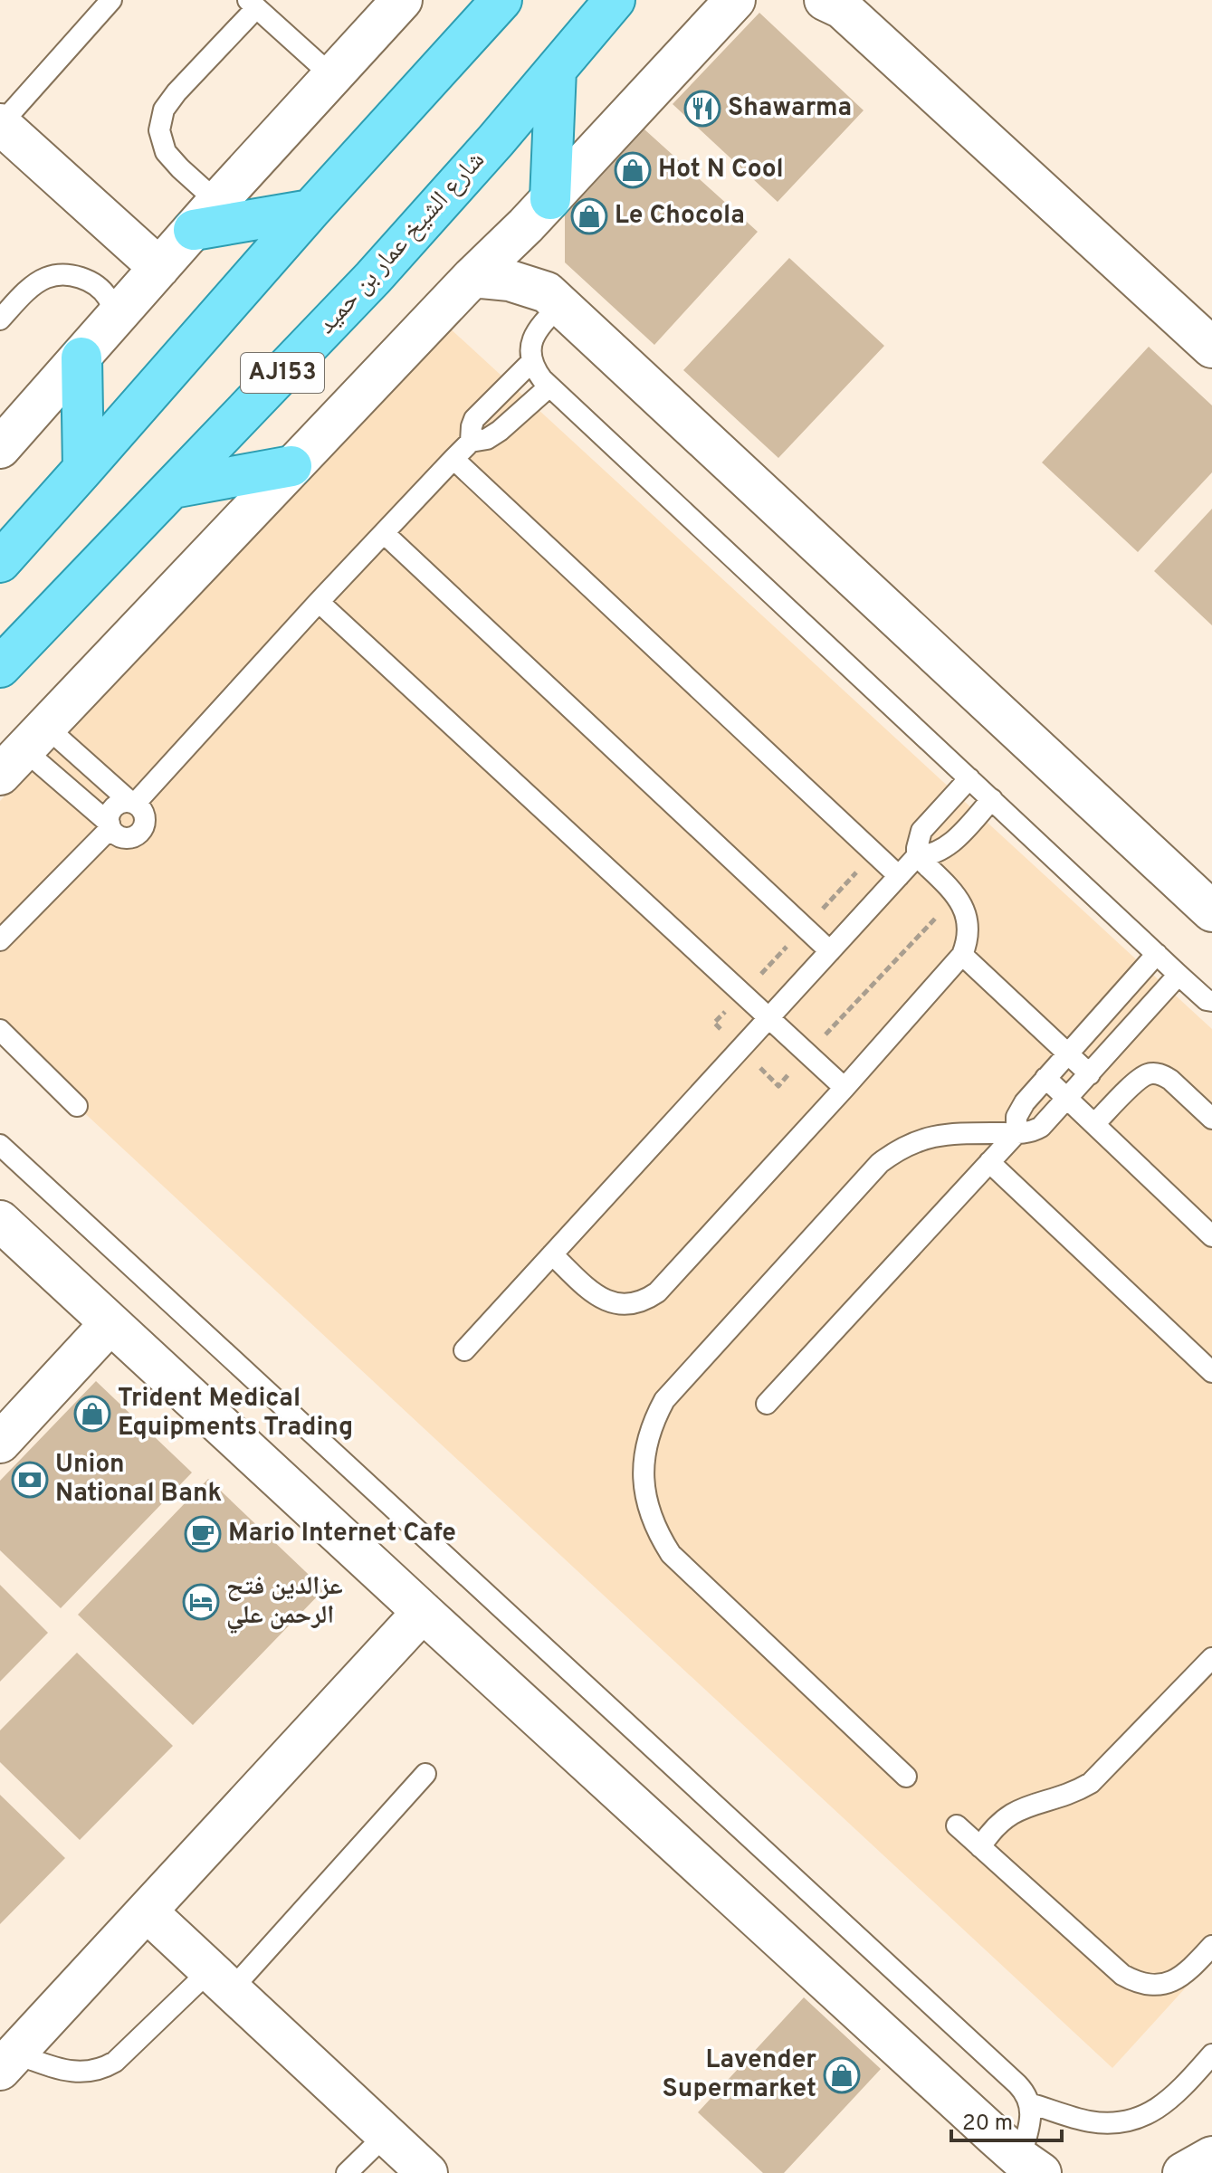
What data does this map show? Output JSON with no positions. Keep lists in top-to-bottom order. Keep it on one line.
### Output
{"streets":{"main road":["شارع الشيخ عمار بن حميد","AJ153"]},"places":{"restaurant":["Shawarma"],"shop":["Hot N Cool","Le Chocola","Trident Medical Equipments Trading","Lavender Supermarket"],"bank":["Union National Bank"],"cafe":["Mario Internet Cafe"],"hotel":["عزالدين فتح الرحمن علي"]},"scale_bar":"20 m"}
